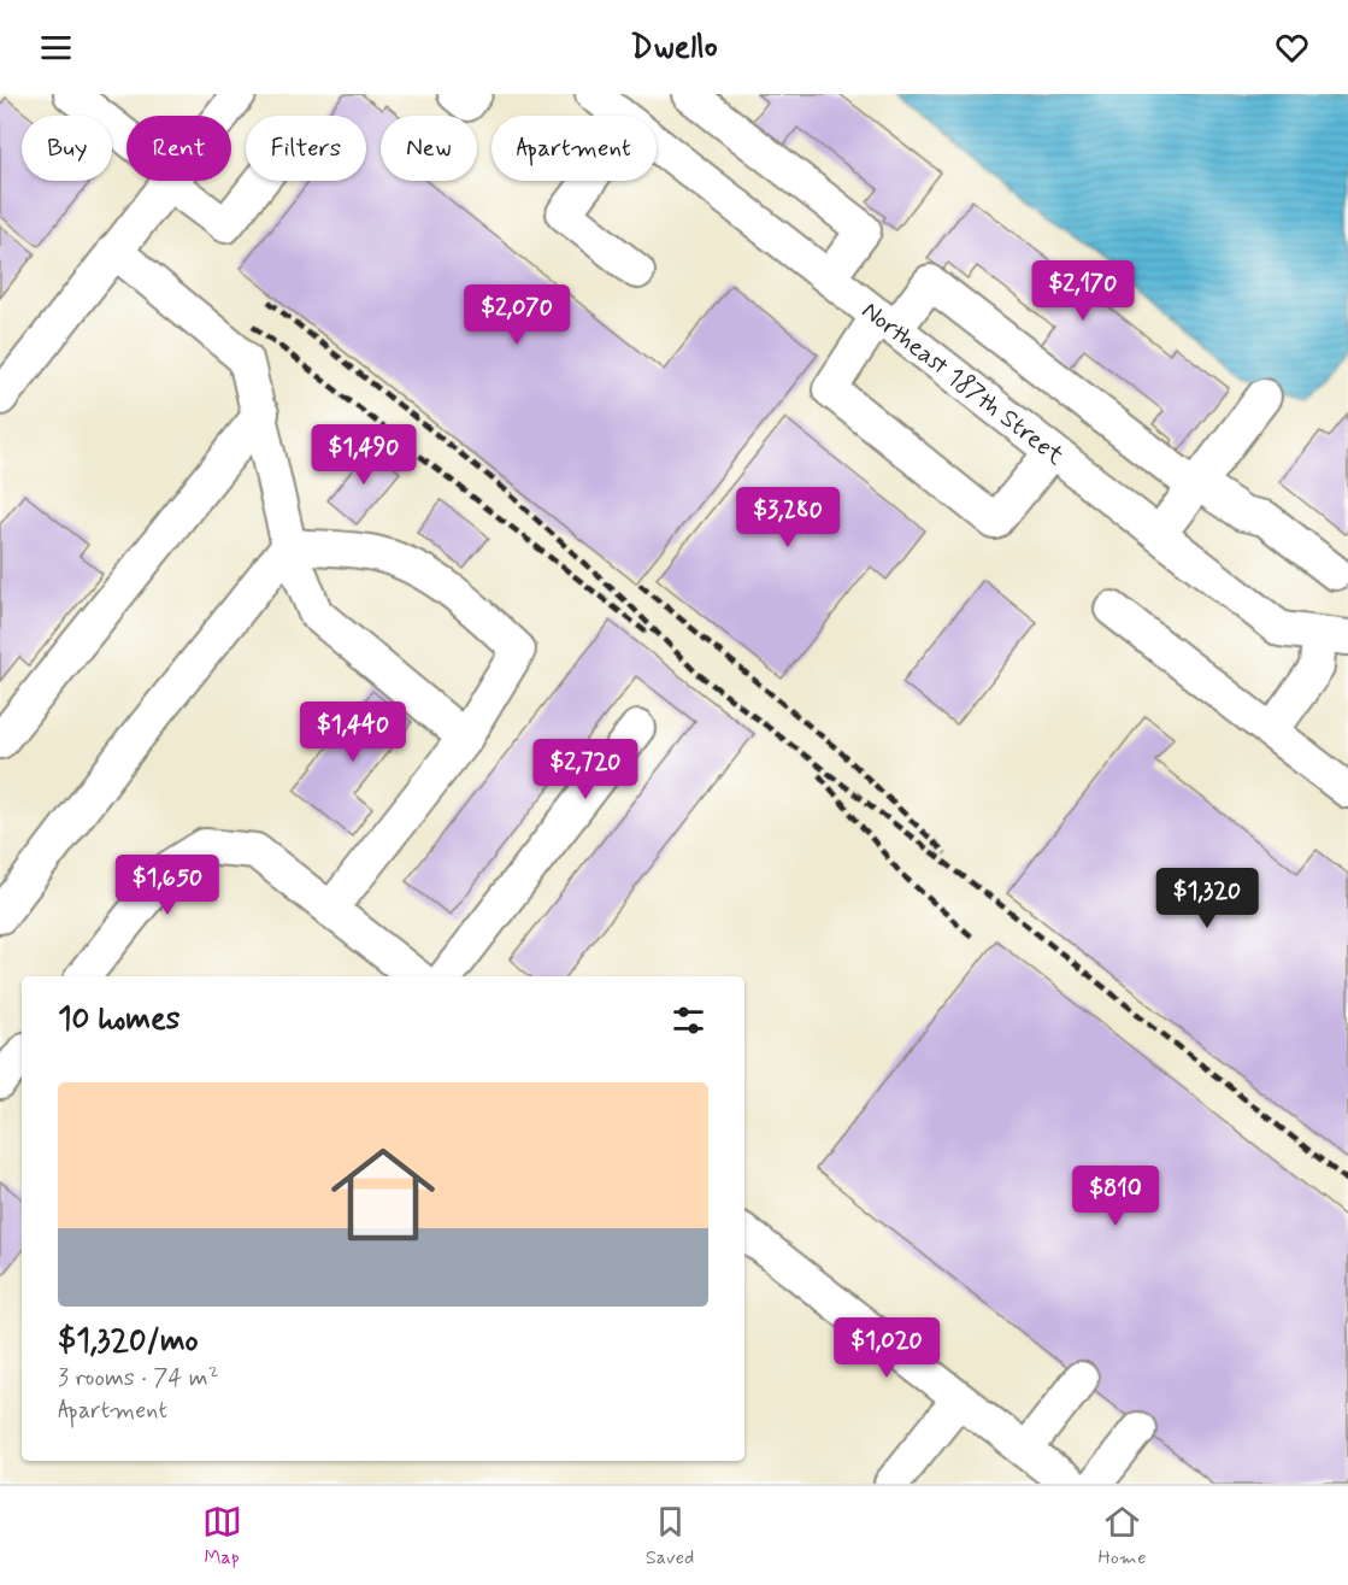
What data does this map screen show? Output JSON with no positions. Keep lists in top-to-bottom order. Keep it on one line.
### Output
{"streets":{"street":["Northeast 187th Street"]},"page":{"header":"Dwello","chip":["Buy","Rent","Filters","New","Apartment"],"price":["$2,170","$2,070","$1,490","$3,280","$1,440","$2,720","$1,650","$1,320","$810","$1,020"],"heading":"10 homes","list":[{"name":"$1,320/mo","note":"3 rooms · 74 m² · Apartment"}],"tabs":["Map","Saved","Home"]}}
